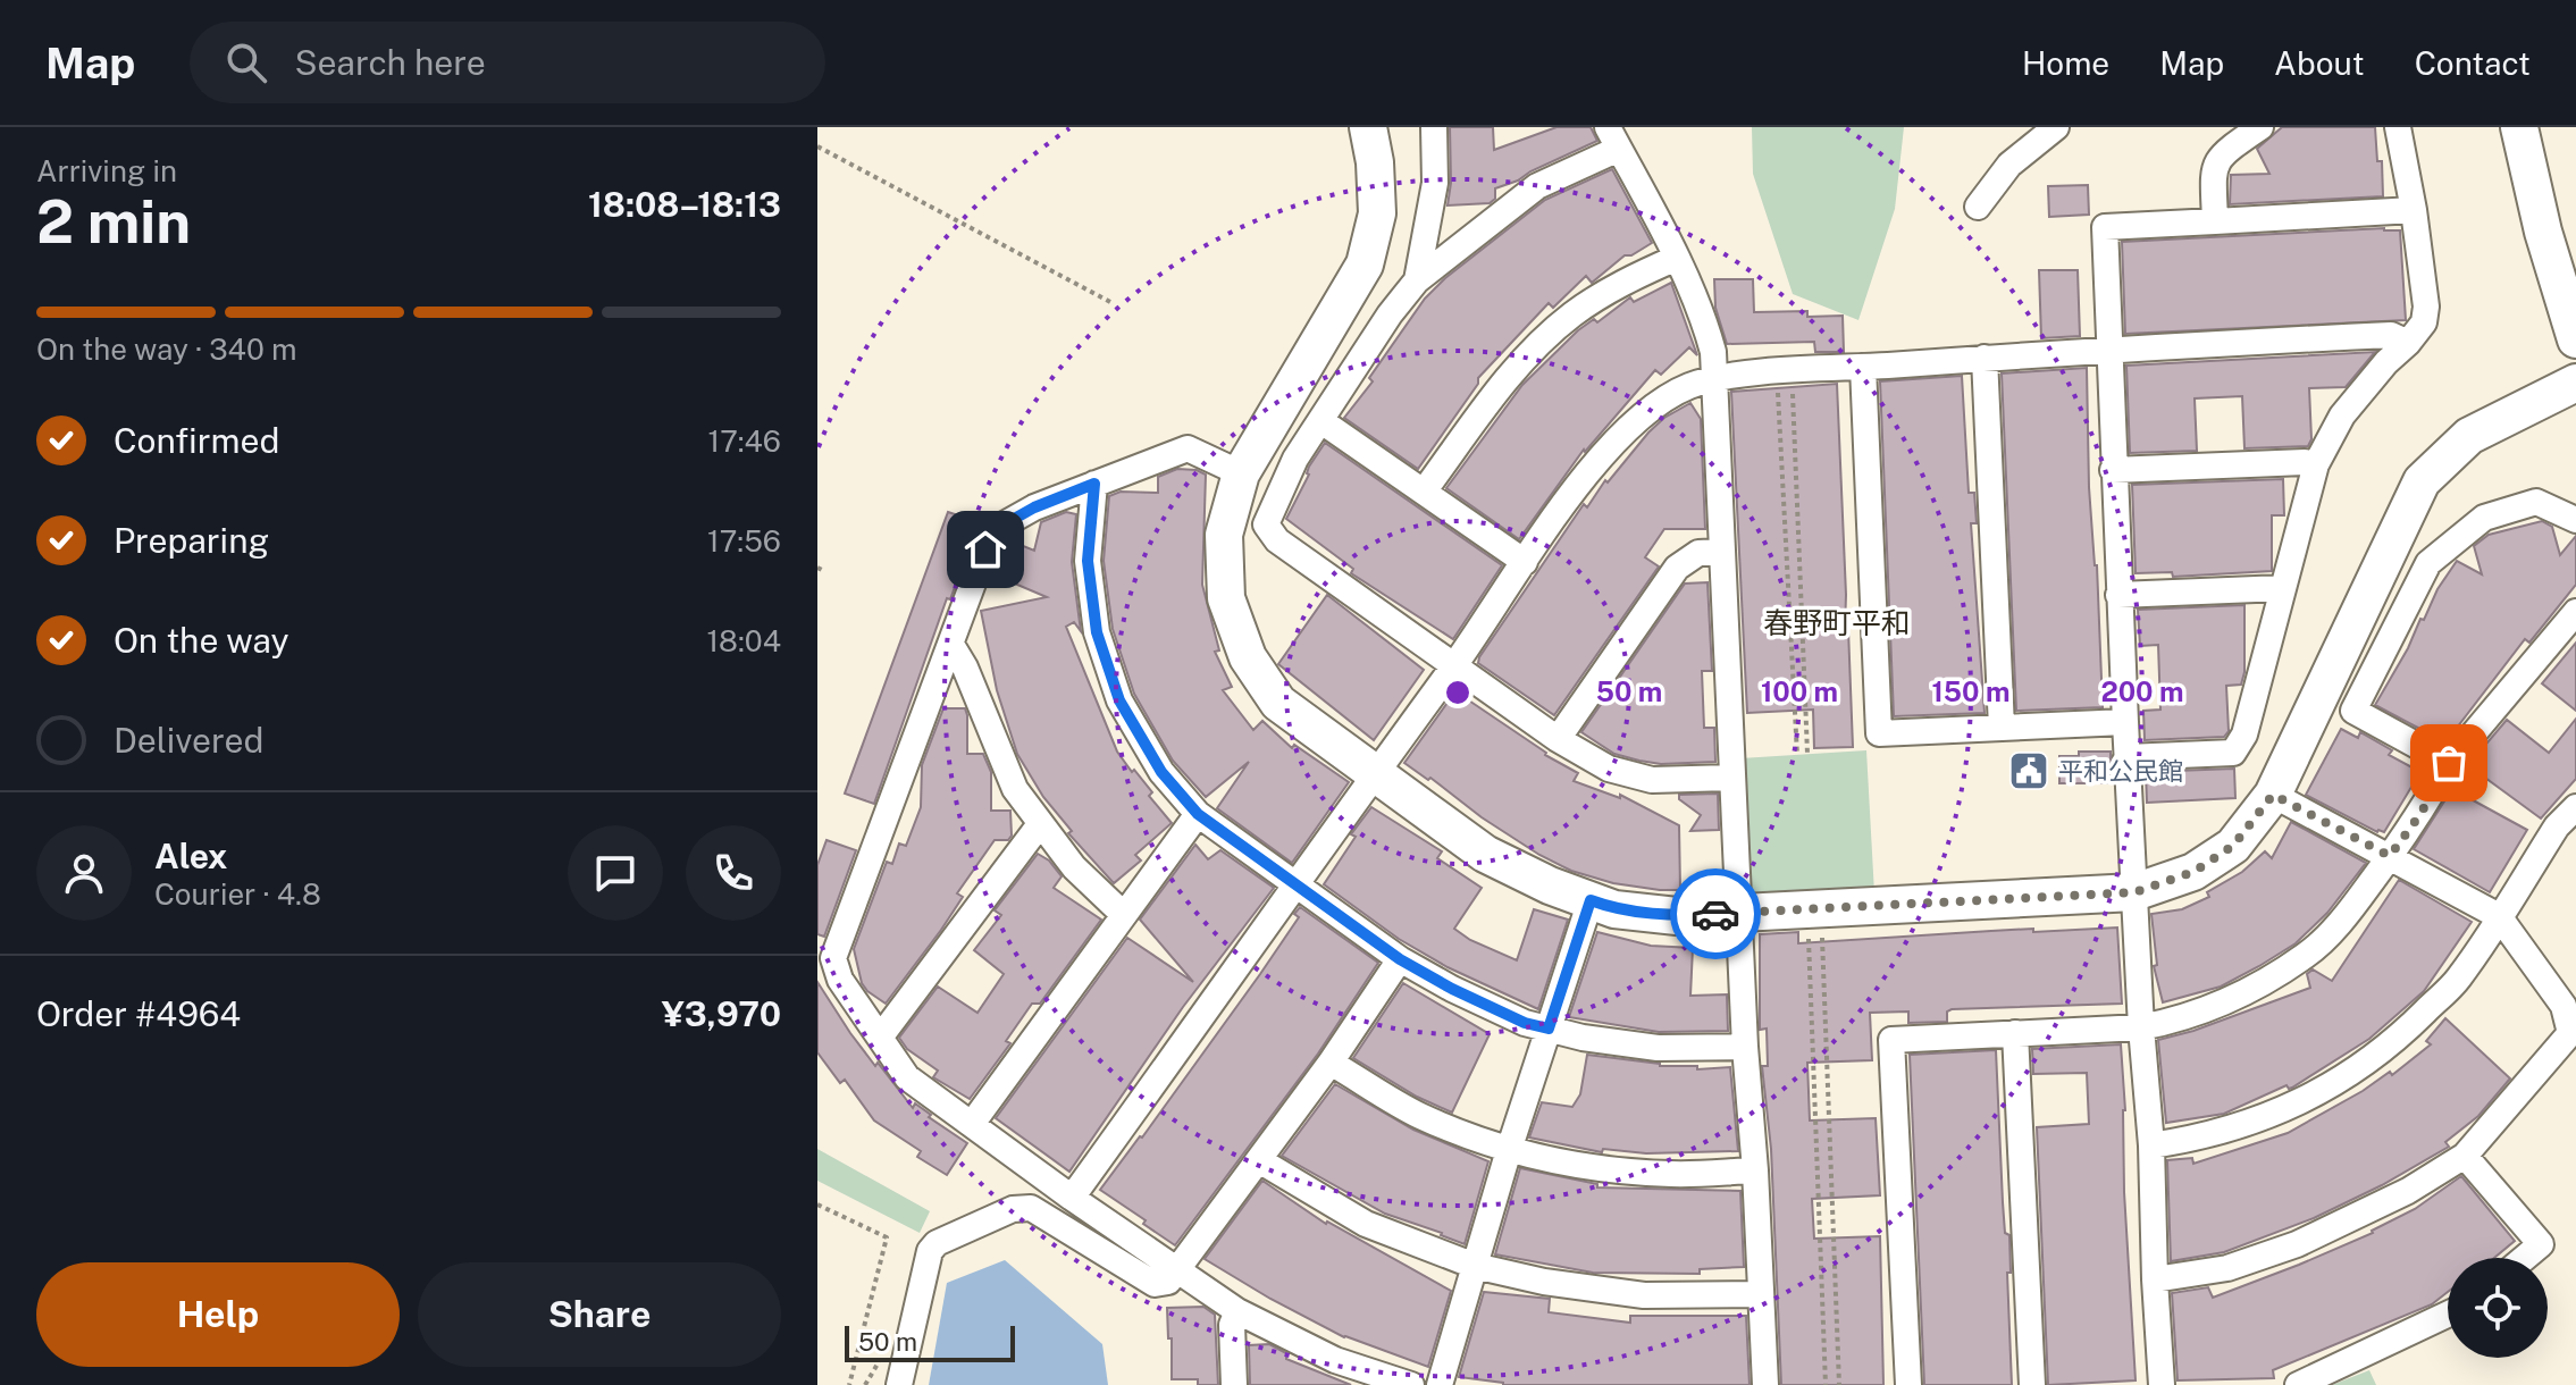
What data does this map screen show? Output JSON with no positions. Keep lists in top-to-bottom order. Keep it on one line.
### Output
{"districts":["春野町平和"],"places":{"public building":["平和公民館"]},"scale_bar":"50 m","page":{"header":"Map","search":"Search here","nav":["Home","Map","About","Contact"],"heading":["2 min","Arriving in","18:08–18:13"],"panel":["Alex","Courier · 4.8","Order #4964","¥3,970"],"bar":"On the way · 340 m","list":[["Confirmed","17:46"],["Preparing","17:56"],["On the way","18:04"],"Delivered"],"buttons":["Help","Share"],"scale":"50 m"},"rings":["50 m","100 m","150 m","200 m"]}
